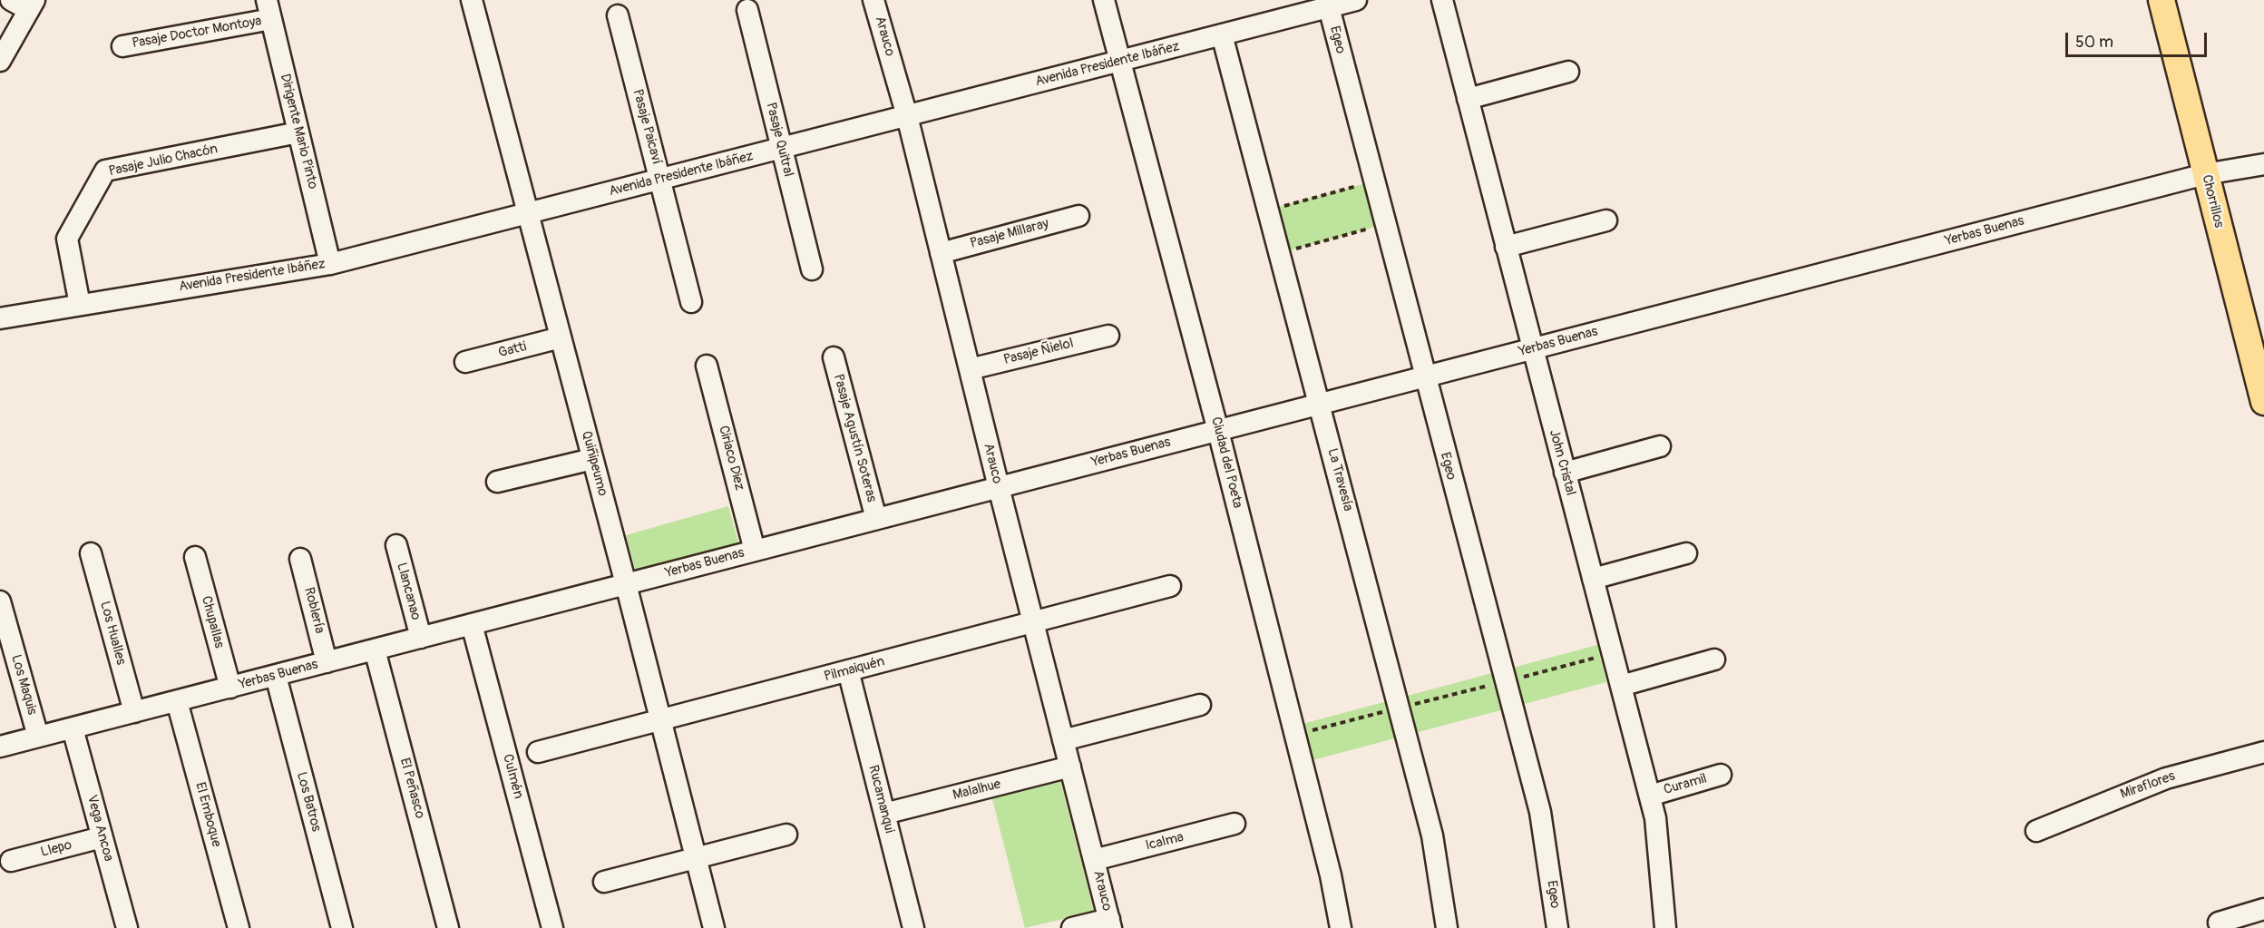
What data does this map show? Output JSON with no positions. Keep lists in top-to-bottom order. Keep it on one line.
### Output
{"streets":{"main road":["Chorrillos"],"street":["Pasaje Doctor Montoya","Arauco","Egeo","Avenida Presidente Ibáñez","Pasaje Paicaví","Dirigente Mario Pinto","Pasaje Quitral","Pasaje Julio Chacón","Yerbas Buenas","Pasaje Millaray","Gatti","Pasaje Ñielol","Pasaje Agustín Soteras","Ciriaco Diez","Ciudad del Poeta","John Cristal","Quiñipeumo","La Travesía","Llancanao","Roblería","Chupallas","Los Hualles","Pilmaiquén","Los Maquis","Culmén","Curamil","Miraflores","El Peñasco","Malalhue","Rucamanqui","Los Batros","El Emboque","Vega Ancoa","Icalma","Llepo"]},"crossings":[["Pasaje Doctor Montoya","Dirigente Mario Pinto"],["Arauco","Avenida Presidente Ibáñez"],["Arauco","Yerbas Buenas"],["Arauco","Pasaje Millaray"],["Arauco","Pasaje Ñielol"],["Arauco","Pilmaiquén"],["Arauco","Malalhue"],["Arauco","Icalma"],["Egeo","Avenida Presidente Ibáñez"],["Egeo","Yerbas Buenas"],["Avenida Presidente Ibáñez","Pasaje Paicaví"],["Avenida Presidente Ibáñez","Dirigente Mario Pinto"],["Avenida Presidente Ibáñez","Pasaje Quitral"],["Avenida Presidente Ibáñez","Pasaje Julio Chacón"],["Avenida Presidente Ibáñez","Ciudad del Poeta"],["Avenida Presidente Ibáñez","Quiñipeumo"],["Avenida Presidente Ibáñez","La Travesía"],["Dirigente Mario Pinto","Pasaje Julio Chacón"],["Chorrillos","Yerbas Buenas"],["Yerbas Buenas","Pasaje Agustín Soteras"],["Yerbas Buenas","Ciriaco Diez"],["Yerbas Buenas","Ciudad del Poeta"],["Yerbas Buenas","John Cristal"],["Yerbas Buenas","Quiñipeumo"],["Yerbas Buenas","La Travesía"],["Yerbas Buenas","Llancanao"],["Yerbas Buenas","Roblería"],["Yerbas Buenas","Chupallas"],["Yerbas Buenas","Los Hualles"],["Yerbas Buenas","Los Maquis"],["Yerbas Buenas","Culmén"],["Yerbas Buenas","El Peñasco"],["Yerbas Buenas","Los Batros"],["Yerbas Buenas","El Emboque"],["Yerbas Buenas","Vega Ancoa"],["Gatti","Quiñipeumo"],["John Cristal","Curamil"],["Quiñipeumo","Pilmaiquén"],["Pilmaiquén","Rucamanqui"],["Malalhue","Rucamanqui"],["Vega Ancoa","Llepo"]],"scale_bar":"50 m"}
